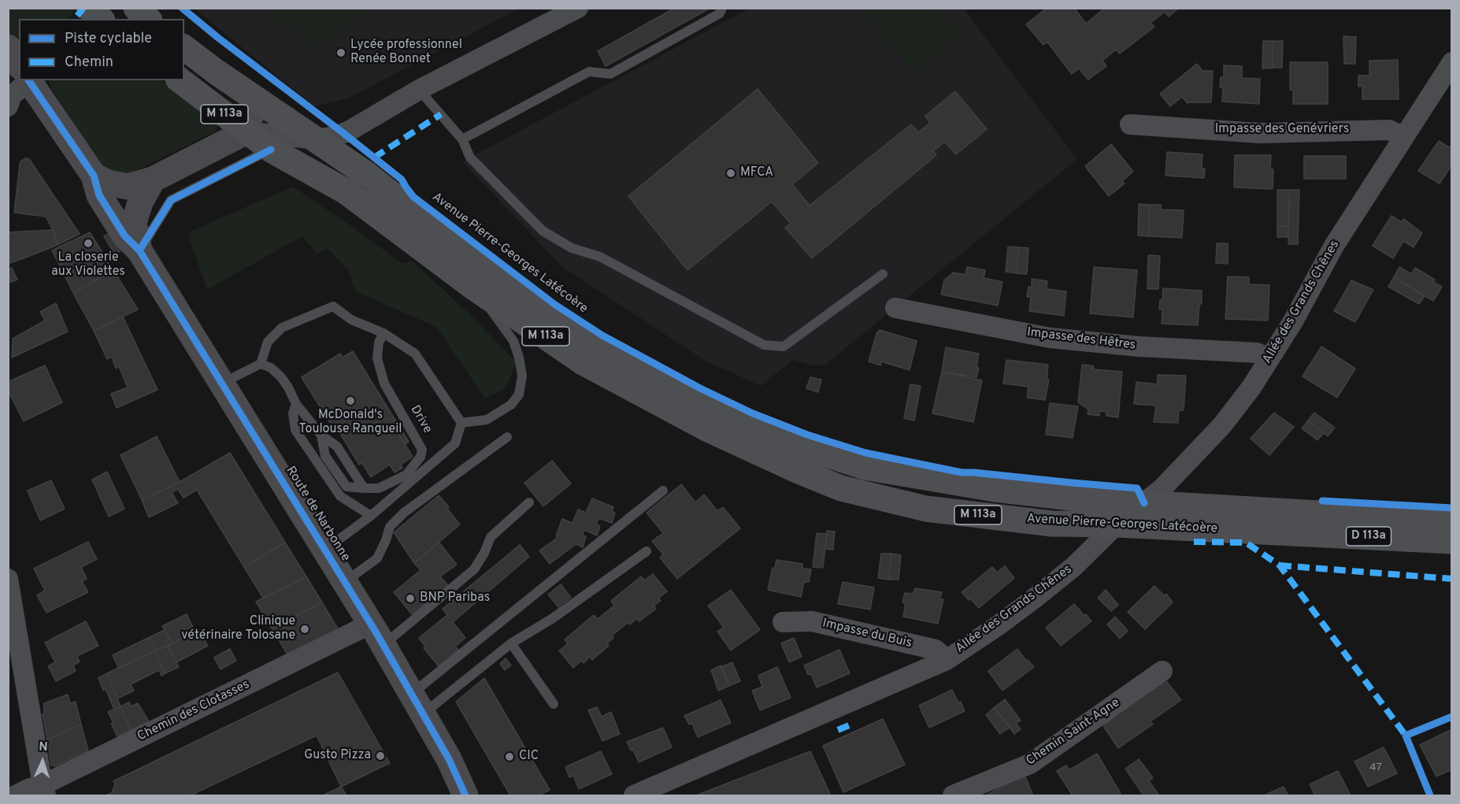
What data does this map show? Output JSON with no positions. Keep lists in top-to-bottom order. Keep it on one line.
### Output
{"streets":{"main road":["M 113a","Avenue Pierre-Georges Latécoère","Route de Narbonne","D 113a"],"street":["Impasse des Genévriers","Allée des Grands Chênes","Impasse des Hêtres","Impasse du Buis","Chemin des Clotasses","Chemin Saint-Agne"],"lane":["Drive"]},"crossings":[["Impasse des Genévriers","Allée des Grands Chênes"],["Avenue Pierre-Georges Latécoère","Allée des Grands Chênes"],["Allée des Grands Chênes","Impasse des Hêtres"],["Allée des Grands Chênes","Impasse du Buis"],["Route de Narbonne","Chemin des Clotasses"]],"places":["Lycée professionnel Renée Bonnet","MFCA","La closerie aux Violettes","McDonald's Toulouse Rangueil","BNP Paribas","Clinique vétérinaire Tolosane","Gusto Pizza","CIC"],"house_numbers":["47"],"legend":["Piste cyclable","Chemin"],"north":"top"}
